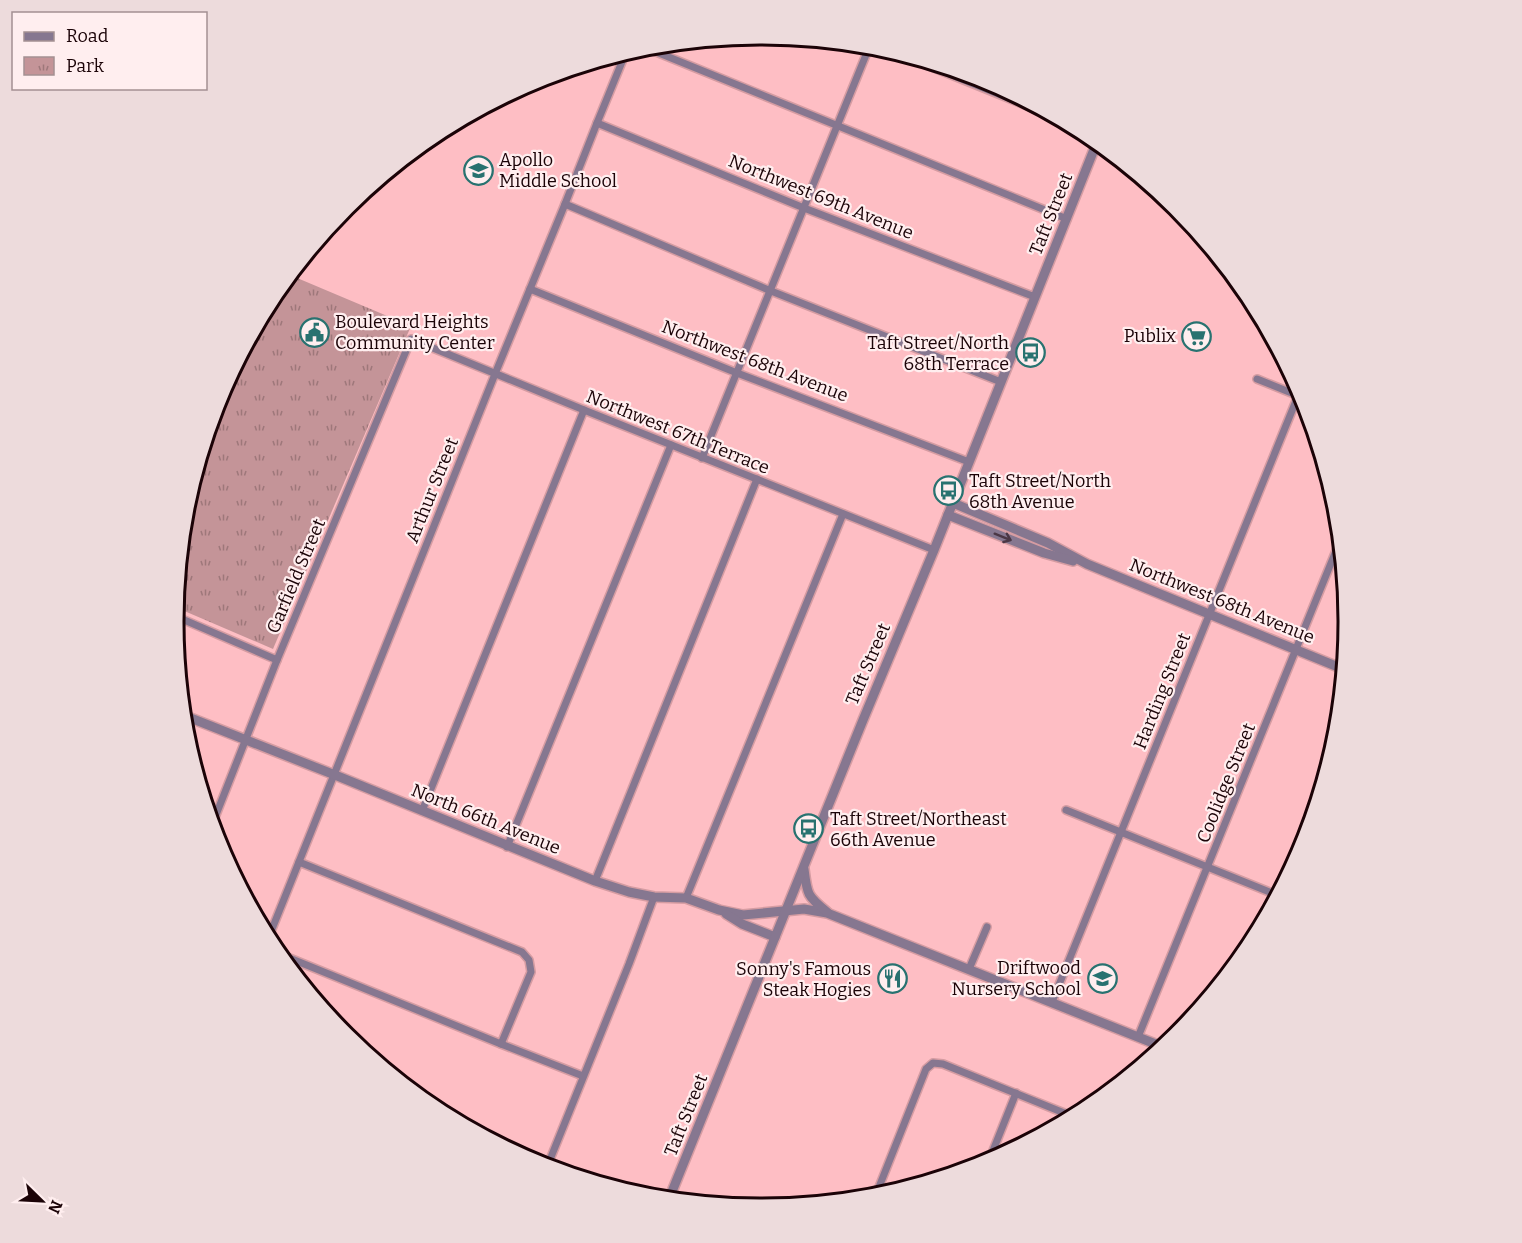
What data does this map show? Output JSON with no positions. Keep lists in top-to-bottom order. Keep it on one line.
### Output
{"streets":{"street":["Northwest 69th Avenue","Taft Street","Northwest 68th Avenue","Northwest 67th Terrace","Arthur Street","Garfield Street","Harding Street","Coolidge Street","North 66th Avenue"]},"crossings":[["Northwest 69th Avenue","Taft Street"],["Northwest 69th Avenue","Arthur Street"],["Taft Street","Northwest 68th Avenue"],["Taft Street","Northwest 67th Terrace"],["Taft Street","North 66th Avenue"],["Northwest 68th Avenue","Arthur Street"],["Northwest 68th Avenue","Harding Street"],["Northwest 68th Avenue","Coolidge Street"],["Northwest 67th Terrace","Arthur Street"],["Northwest 67th Terrace","Garfield Street"],["Arthur Street","North 66th Avenue"],["Garfield Street","North 66th Avenue"]],"places":{"school or university":["Apollo Middle School","Driftwood Nursery School"],"public building":["Boulevard Heights Community Center"],"supermarket":["Publix"],"bus stop":["Taft Street/North 68th Terrace","Taft Street/North 68th Avenue","Taft Street/Northeast 66th Avenue"],"restaurant":["Sonny's Famous Steak Hogies"]},"legend":["Road","Park"],"north":"bottom right"}
